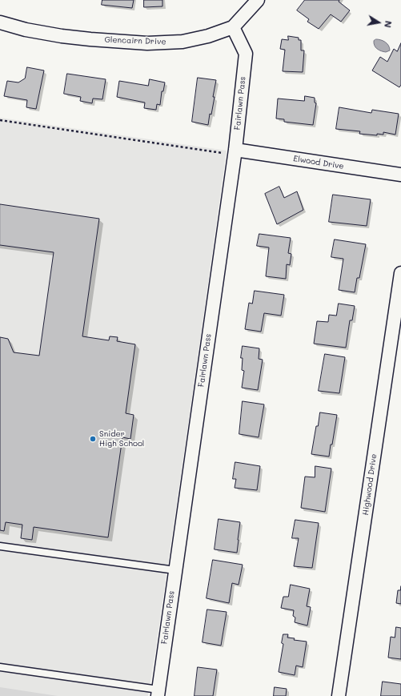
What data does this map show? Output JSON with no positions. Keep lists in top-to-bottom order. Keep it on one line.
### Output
{"streets":{"street":["Glencairn Drive","Fairlawn Pass","Elwood Drive","Highwood Drive"]},"crossings":[["Glencairn Drive","Fairlawn Pass"],["Fairlawn Pass","Elwood Drive"]],"places":["Snider High School"],"north":"right"}
